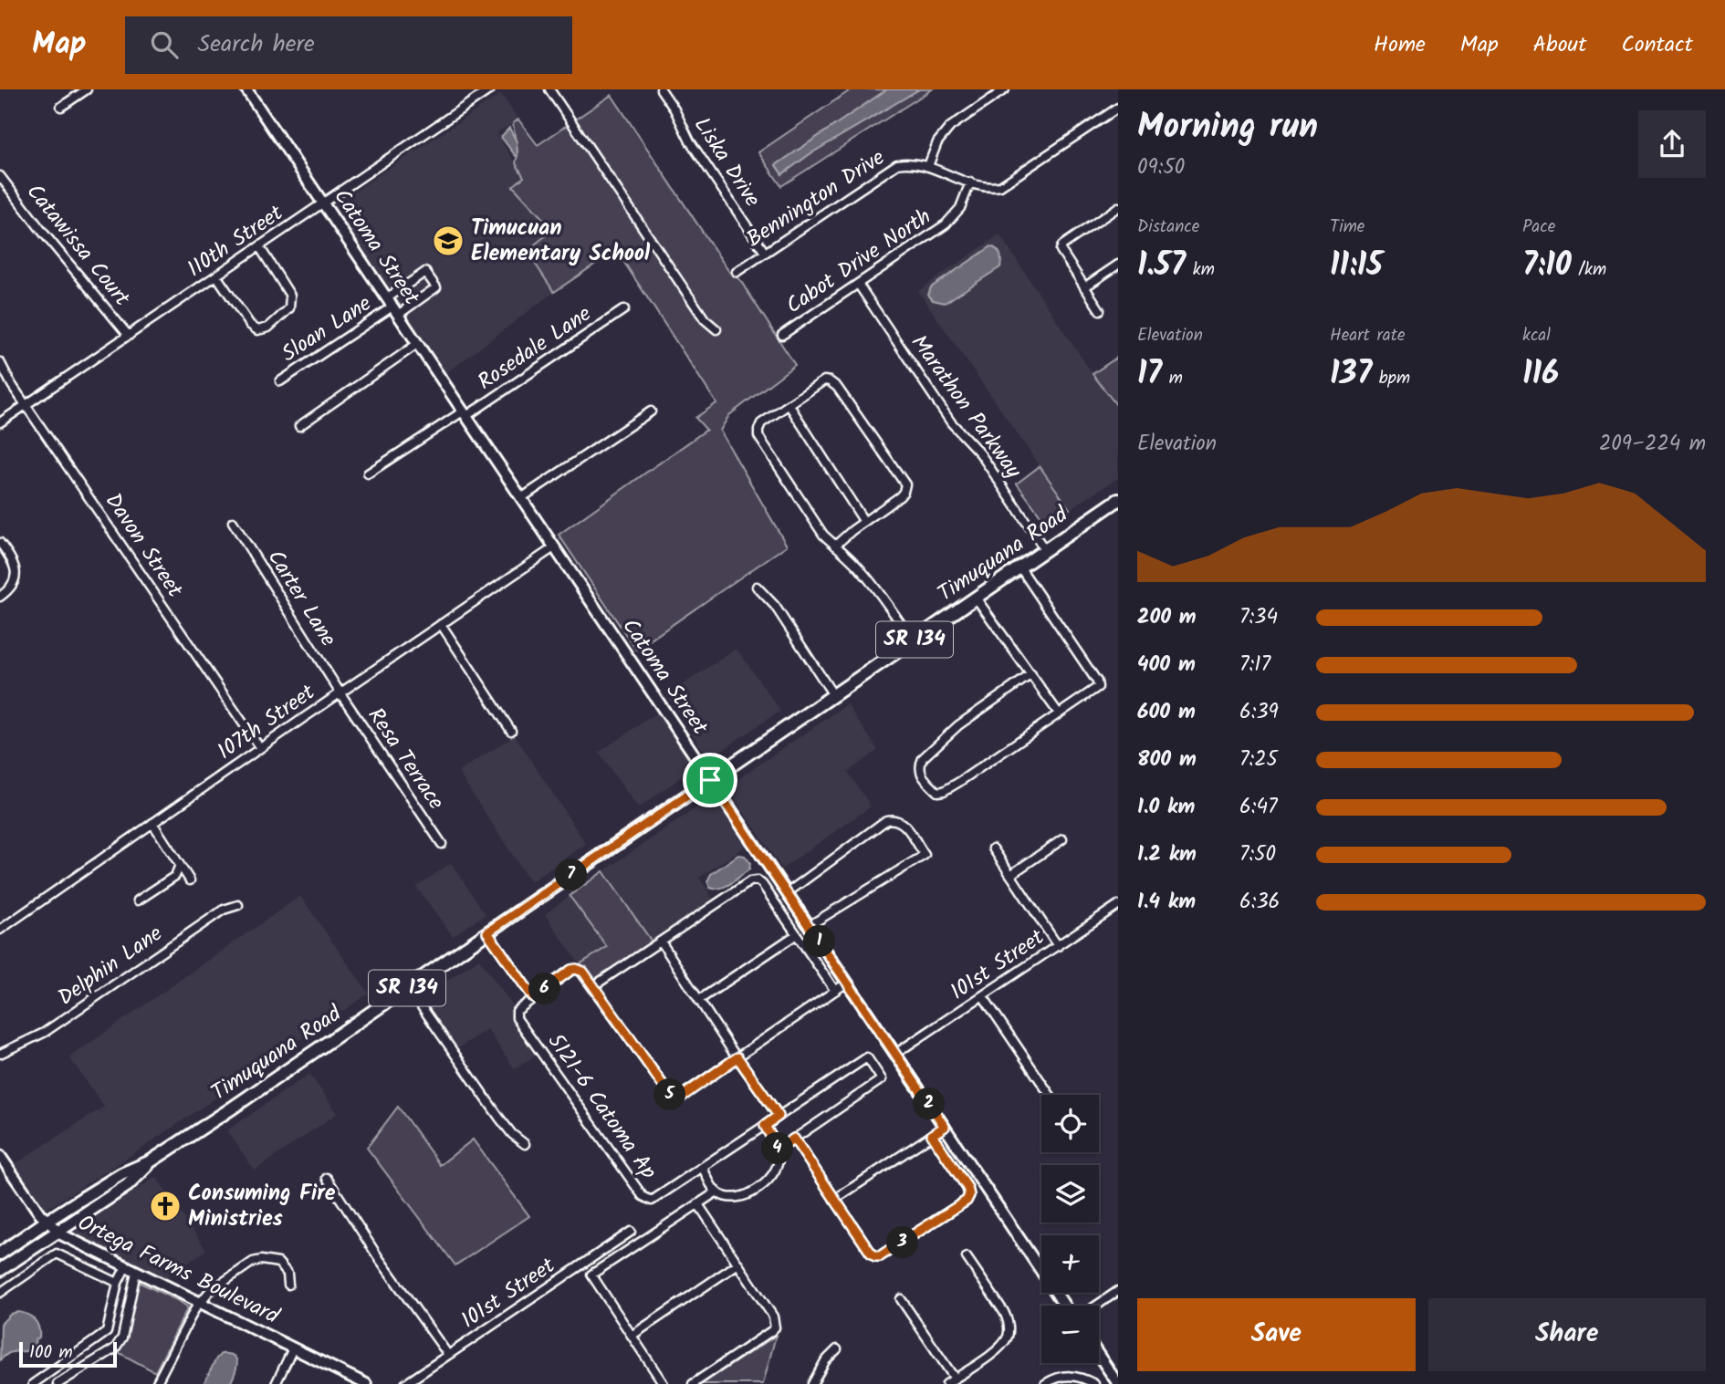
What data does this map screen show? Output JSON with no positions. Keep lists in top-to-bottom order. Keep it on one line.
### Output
{"streets":{"main road":["Timuquana Road","SR 134"],"street":["Liska Drive","Bennington Drive","110th Street","Catawissa Court","Catoma Street","Cabot Drive North","Sloan Lane","Rosedale Lane","Marathon Parkway","Davon Street","Carter Lane","107th Street","Resa Terrace","101st Street","Delphin Lane","5121-6 Catoma Ap","Ortega Farms Boulevard"]},"crossings":[["Liska Drive","Bennington Drive"],["Bennington Drive","Cabot Drive North"],["110th Street","Catawissa Court"],["110th Street","Catoma Street"],["110th Street","Davon Street"],["Catoma Street","Sloan Lane"],["Catoma Street","Rosedale Lane"],["Catoma Street","Timuquana Road"],["Catoma Street","107th Street"],["Catoma Street","101st Street"],["Catoma Street","5121-6 Catoma Ap"],["Cabot Drive North","Marathon Parkway"],["Marathon Parkway","Timuquana Road"],["Davon Street","107th Street"],["Timuquana Road","Ortega Farms Boulevard"],["Carter Lane","107th Street"],["Carter Lane","Resa Terrace"],["107th Street","Resa Terrace"]],"places":{"school or university":["Timucuan Elementary School"],"church":["Consuming Fire Ministries"]},"scale_bar":"100 m","page":{"header":"Map","search":"Search here","nav":["Home","Map","About","Contact"],"heading":["Morning run","09:50"],"stats":[["Distance","1.57 km"],["Time","11:15"],["Pace","7:10 /km"],["Elevation","17 m"],["Heart rate","137 bpm"],["kcal","116"]],"chart":["Elevation","209–224 m"],"list":[{"name":"200 m","note":"7:34"},{"name":"400 m","note":"7:17"},{"name":"600 m","note":"6:39"},{"name":"800 m","note":"7:25"},{"name":"1.0 km","note":"6:47"},{"name":"1.2 km","note":"7:50"},{"name":"1.4 km","note":"6:36"}],"pins":["7","1","6","5","2","4","3"],"map_buttons":["+","−"],"buttons":["Save","Share"],"scale":"100 m"}}
